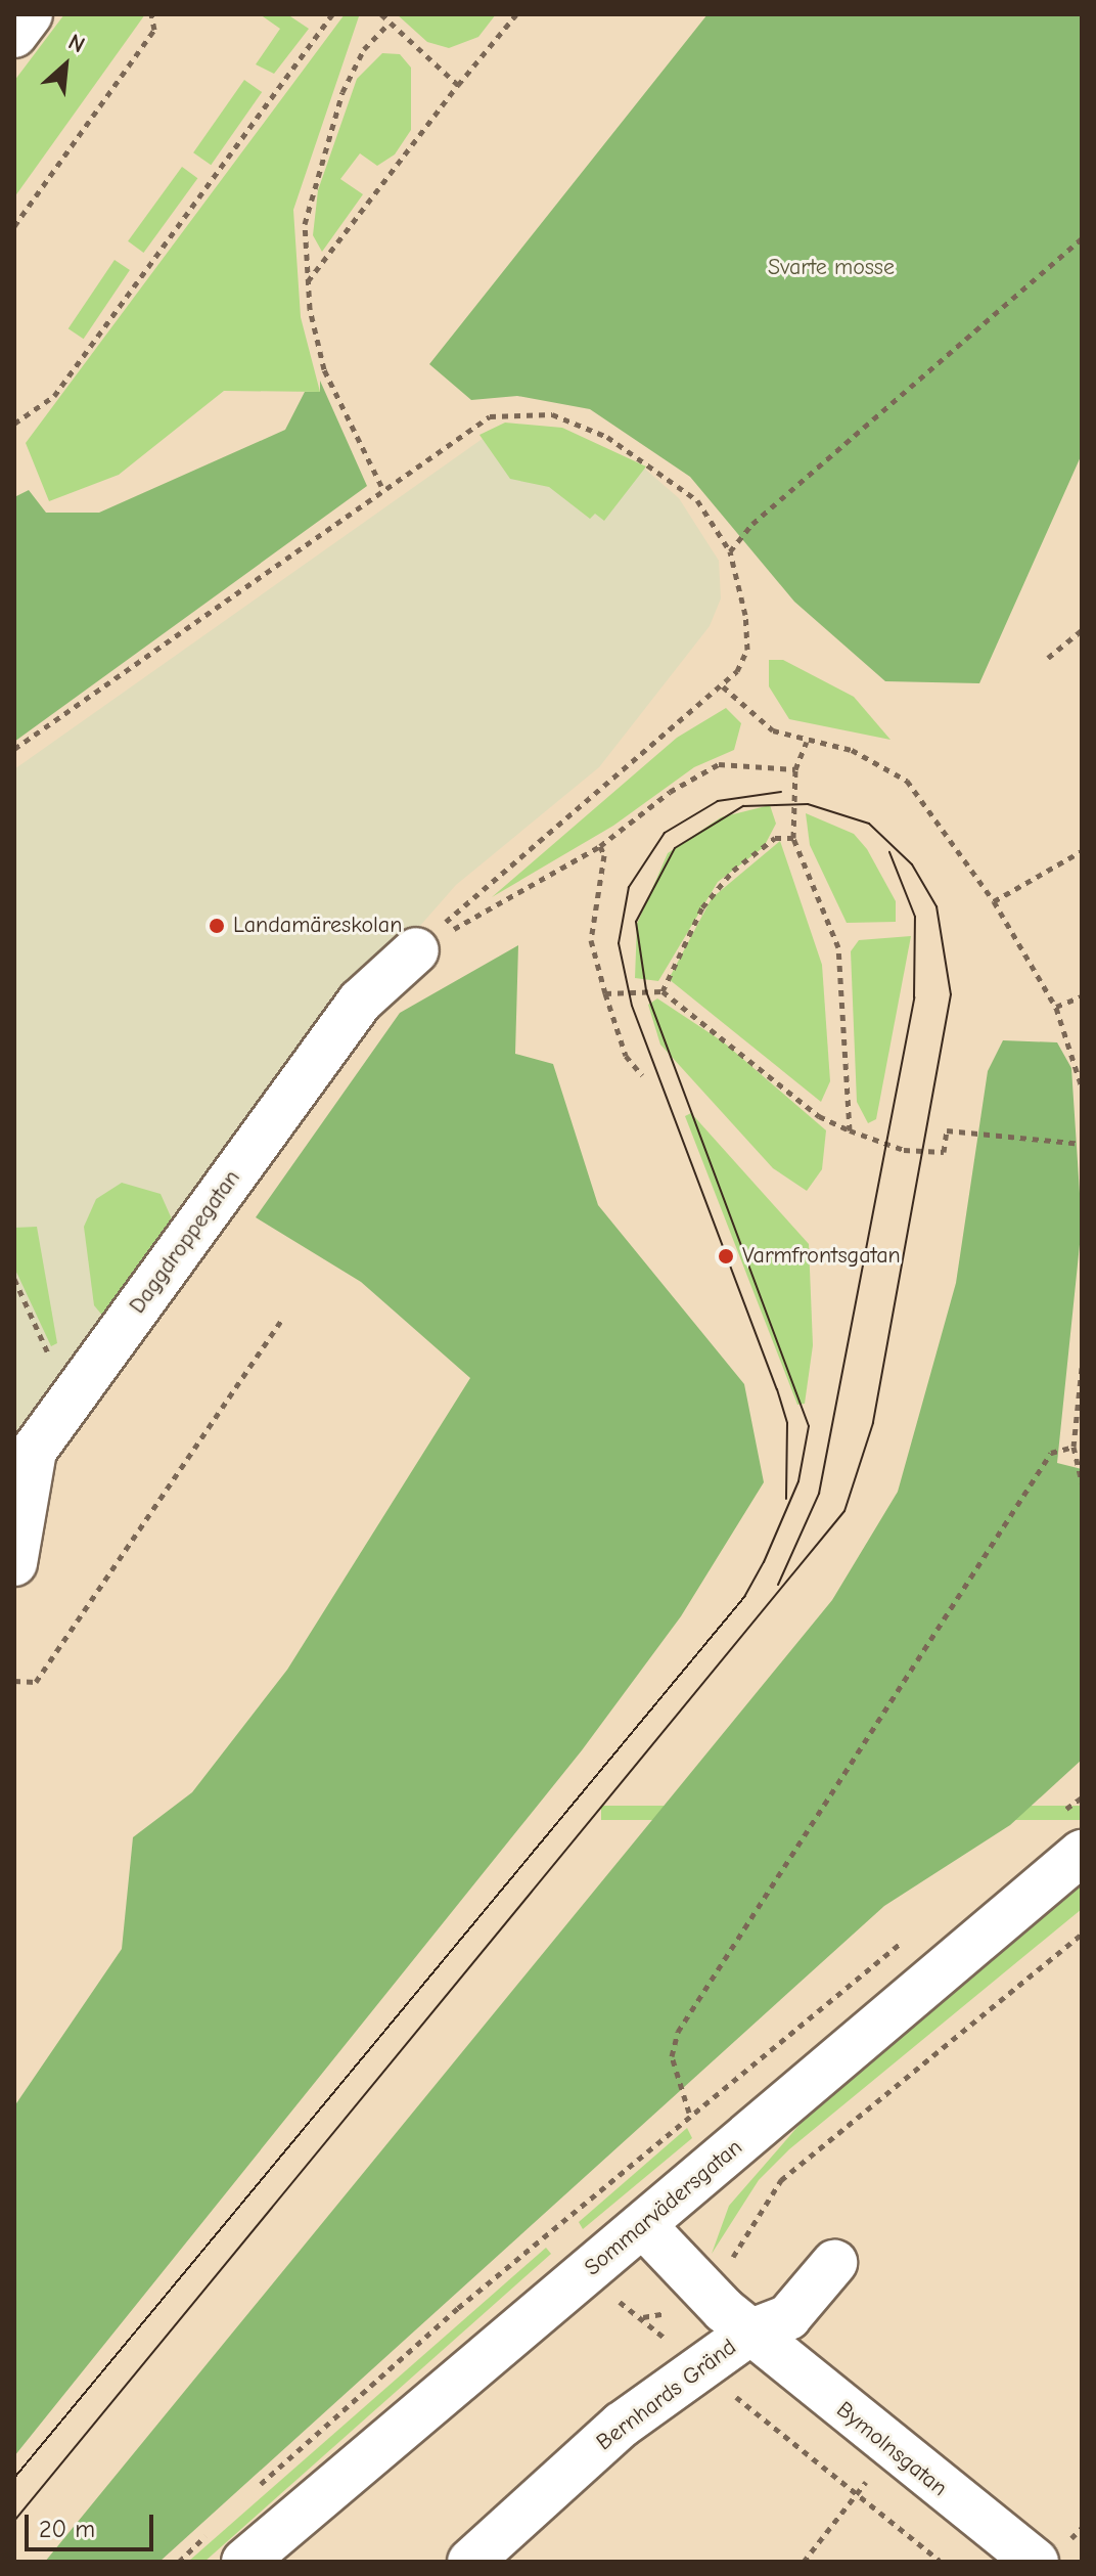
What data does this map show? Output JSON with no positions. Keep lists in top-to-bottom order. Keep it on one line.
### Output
{"streets":{"street":["Daggdroppegatan","Sommarvädersgatan","Bernhards Gränd","Bymolnsgatan"]},"crossings":[["Sommarvädersgatan","Bernhards Gränd"],["Bernhards Gränd","Bymolnsgatan"]],"parks":["Svarte mosse"],"places":["Landamäreskolan","Varmfrontsgatan"],"scale_bar":"20 m","north":"top right"}
